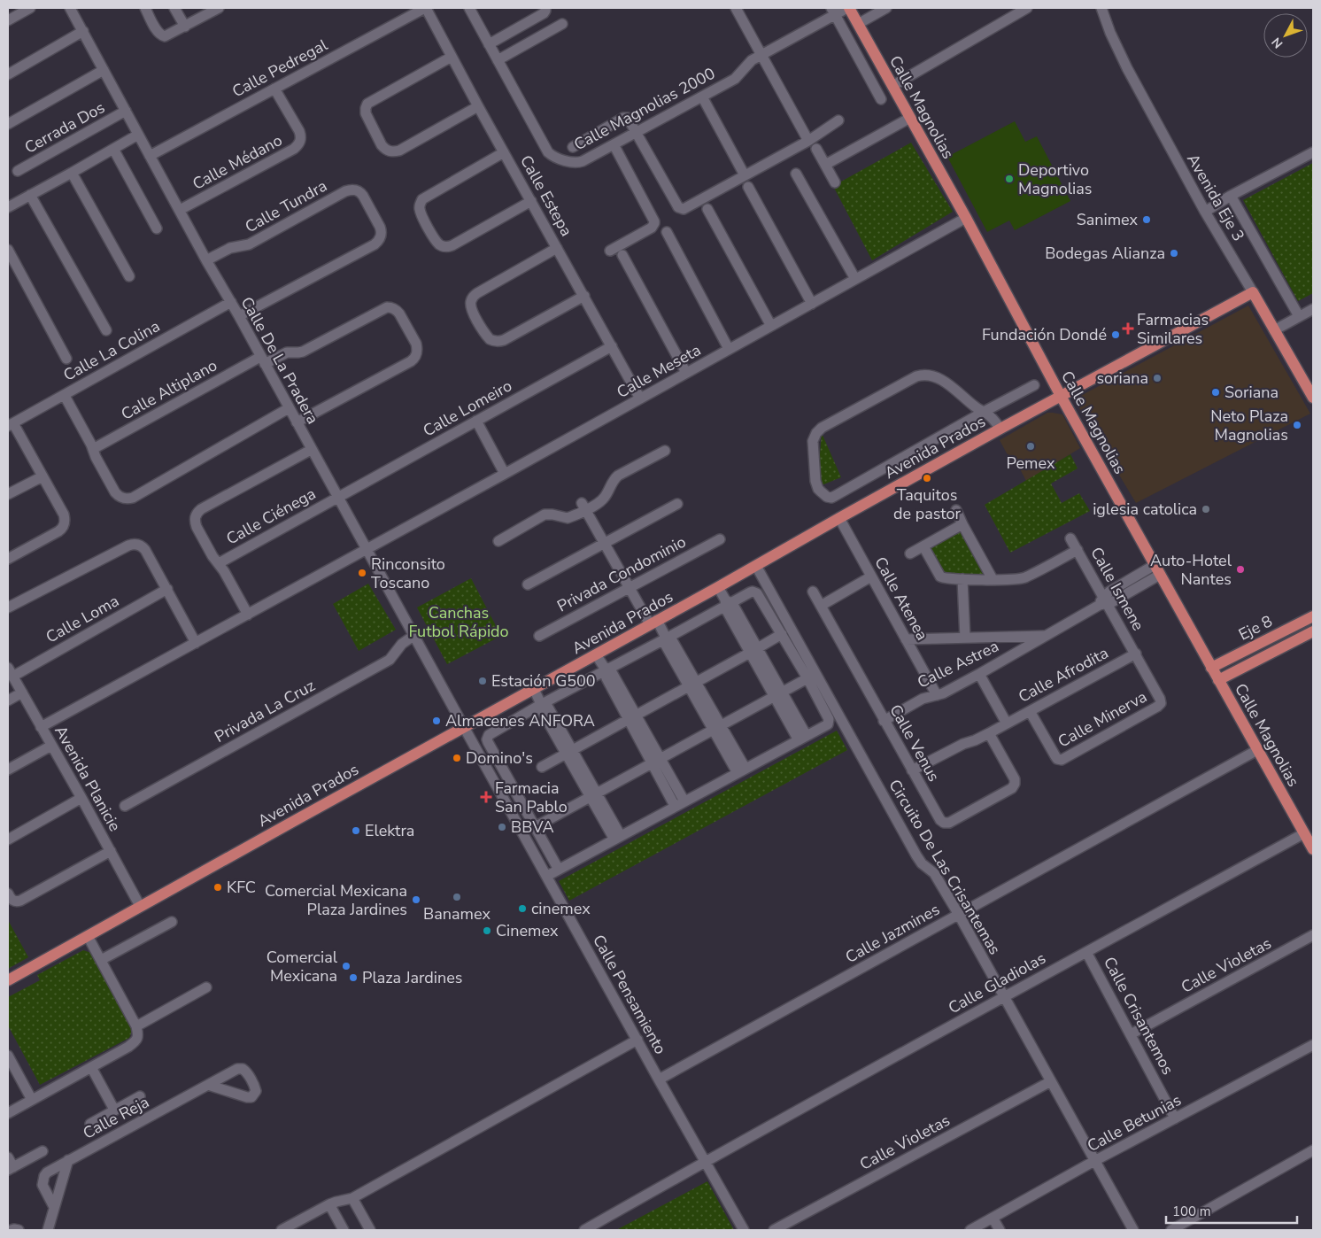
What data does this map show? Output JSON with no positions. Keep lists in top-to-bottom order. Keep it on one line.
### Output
{"streets":{"main road":["Calle Magnolias","Avenida Eje 3","Avenida Prados","Eje 8"],"street":["Calle Pedregal","Calle Magnolias 2000","Cerrada Dos","Calle Médano","Calle Estepa","Calle Tundra","Calle La Colina","Calle De La Pradera","Calle Meseta","Calle Altiplano","Calle Lomeiro","Calle Ciénega","Privada Condominio","Calle Ismene","Calle Atenea","Calle Loma","Calle Astrea","Calle Afrodita","Privada La Cruz","Calle Minerva","Calle Venus","Avenida Planicie","Circuito De Las Crisantemas","Calle Jazmines","Calle Violetas","Calle Gladiolas","Calle Pensamiento","Calle Crisantemos","Calle Reja","Calle Betunias"]},"crossings":[["Calle Pedregal","Calle Médano"],["Calle Pedregal","Calle Estepa"],["Calle Pedregal","Calle De La Pradera"],["Calle Magnolias","Calle Magnolias 2000"],["Calle Magnolias","Calle Meseta"],["Calle Magnolias","Avenida Prados"],["Calle Magnolias","Eje 8"],["Calle Magnolias","Calle Astrea"],["Calle Magnolias","Calle Jazmines"],["Calle Magnolias","Calle Gladiolas"],["Cerrada Dos","Calle De La Pradera"],["Calle Médano","Calle De La Pradera"],["Calle Estepa","Calle Meseta"],["Calle Estepa","Calle Lomeiro"],["Avenida Eje 3","Avenida Prados"],["Calle Tundra","Calle De La Pradera"],["Calle La Colina","Calle De La Pradera"],["Calle De La Pradera","Calle Meseta"],["Calle De La Pradera","Calle Altiplano"],["Calle De La Pradera","Calle Lomeiro"],["Calle De La Pradera","Avenida Prados"],["Calle De La Pradera","Calle Ciénega"],["Calle De La Pradera","Privada La Cruz"],["Calle De La Pradera","Calle Pensamiento"],["Calle Meseta","Avenida Planicie"],["Calle Lomeiro","Calle Ciénega"],["Avenida Prados","Calle Atenea"],["Avenida Prados","Avenida Planicie"],["Avenida Prados","Circuito De Las Crisantemas"],["Avenida Prados","Calle Pensamiento"],["Calle Ismene","Calle Astrea"],["Calle Ismene","Calle Afrodita"],["Calle Ismene","Calle Minerva"],["Calle Atenea","Calle Astrea"],["Calle Loma","Avenida Planicie"],["Calle Astrea","Calle Venus"],["Calle Afrodita","Calle Minerva"],["Calle Afrodita","Calle Venus"],["Circuito De Las Crisantemas","Calle Jazmines"],["Circuito De Las Crisantemas","Calle Violetas"],["Circuito De Las Crisantemas","Calle Gladiolas"],["Circuito De Las Crisantemas","Calle Betunias"],["Calle Jazmines","Calle Pensamiento"],["Calle Violetas","Calle Crisantemos"],["Calle Gladiolas","Calle Pensamiento"],["Calle Gladiolas","Calle Crisantemos"],["Calle Crisantemos","Calle Betunias"]],"parks":["Canchas Futbol Rápido"],"places":{"other":["Deportivo Magnolias","Sanimex","Bodegas Alianza","Fundación Dondé","soriana","Soriana","Neto Plaza Magnolias","Pemex","Taquitos de pastor","iglesia catolica","Auto-Hotel Nantes","Rinconsito Toscano","Estación G500","Almacenes ANFORA","Domino's","BBVA","Elektra","KFC","Banamex","Comercial Mexicana Plaza Jardines","cinemex","Cinemex","Comercial Mexicana","Plaza Jardines"],"health":["Farmacias Similares","Farmacia San Pablo"]},"scale_bar":"100 m","north":"bottom left"}
